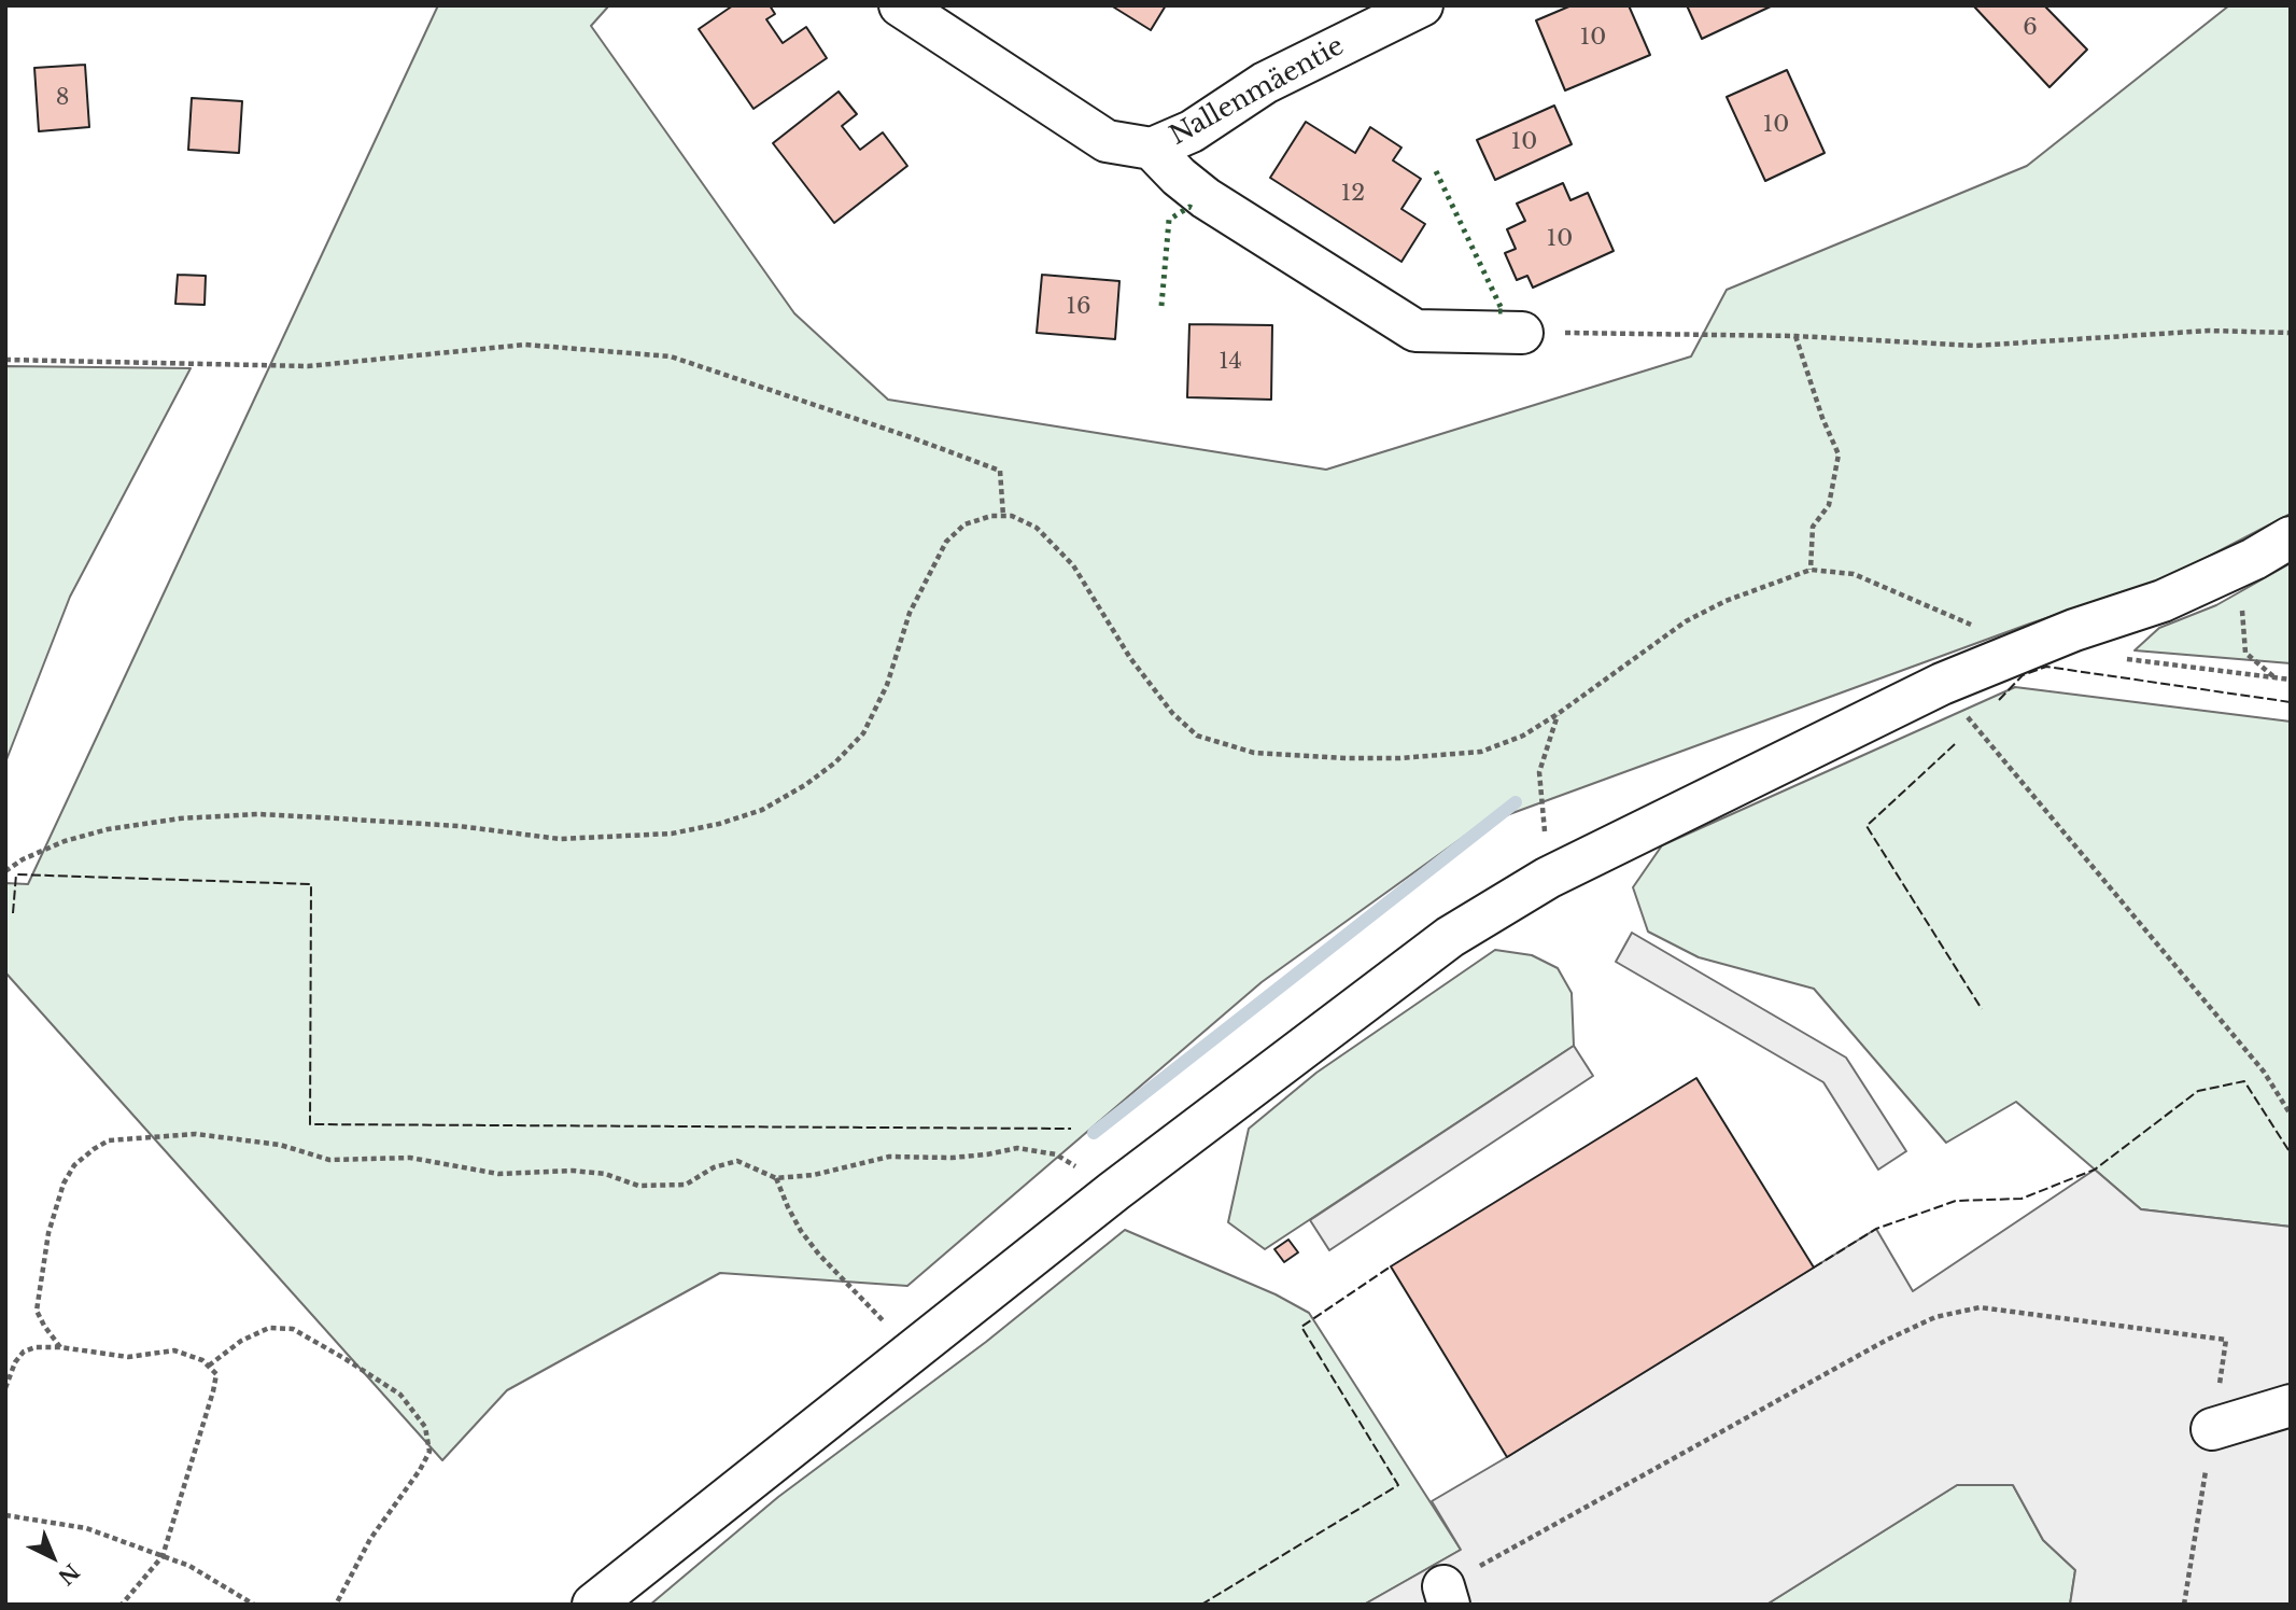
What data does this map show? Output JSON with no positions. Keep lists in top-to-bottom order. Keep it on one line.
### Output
{"streets":{"street":["Nallenmäentie"]},"house_numbers":["6","10","8","10","10","12","10","16","14"],"north":"bottom right"}
